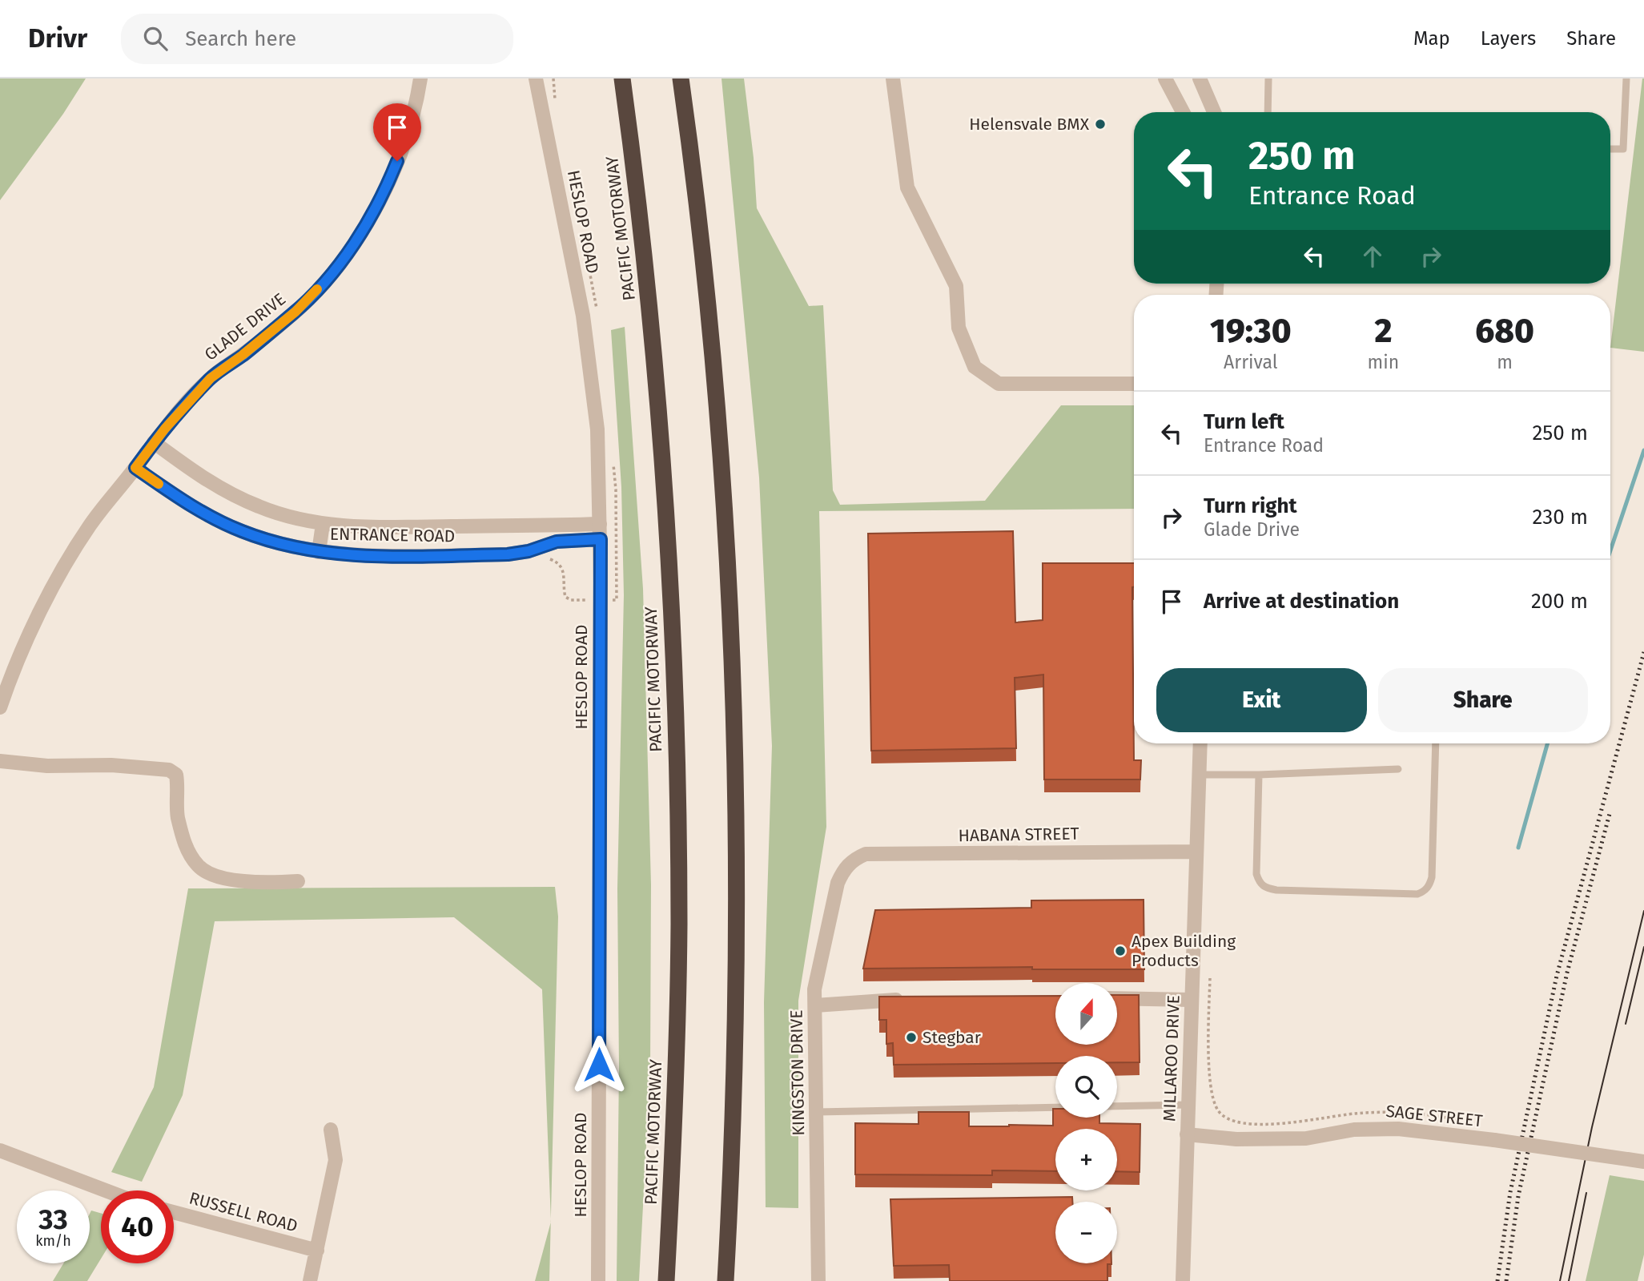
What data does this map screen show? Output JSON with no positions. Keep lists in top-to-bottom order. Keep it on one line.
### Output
{"streets":{"highway":["PACIFIC MOTORWAY"],"street":["HESLOP ROAD","GLADE DRIVE","ENTRANCE ROAD","HABANA STREET","MILLAROO DRIVE","KINGSTON DRIVE","SAGE STREET","RUSSELL ROAD"]},"crossings":[["HESLOP ROAD","ENTRANCE ROAD"],["GLADE DRIVE","ENTRANCE ROAD"],["HABANA STREET","MILLAROO DRIVE"],["HABANA STREET","KINGSTON DRIVE"],["MILLAROO DRIVE","SAGE STREET"]],"places":["Helensvale BMX","Apex Building Products","Stegbar"],"north":"top","page":{"header":"Drivr","search":"Search here","nav":["Map","Layers","Share"],"turn":["250 m","Entrance Road"],"eta":["19:30","Arrival","2","min","680","m"],"list":[{"name":"Turn left","note":"Entrance Road","value":"250 m"},{"name":"Turn right","note":"Glade Drive","value":"230 m"},{"name":"Arrive at destination","value":"200 m"}],"buttons":["Exit","Share"],"map_buttons":["+","−"],"speed":"33 km/h","limit":"40"}}
